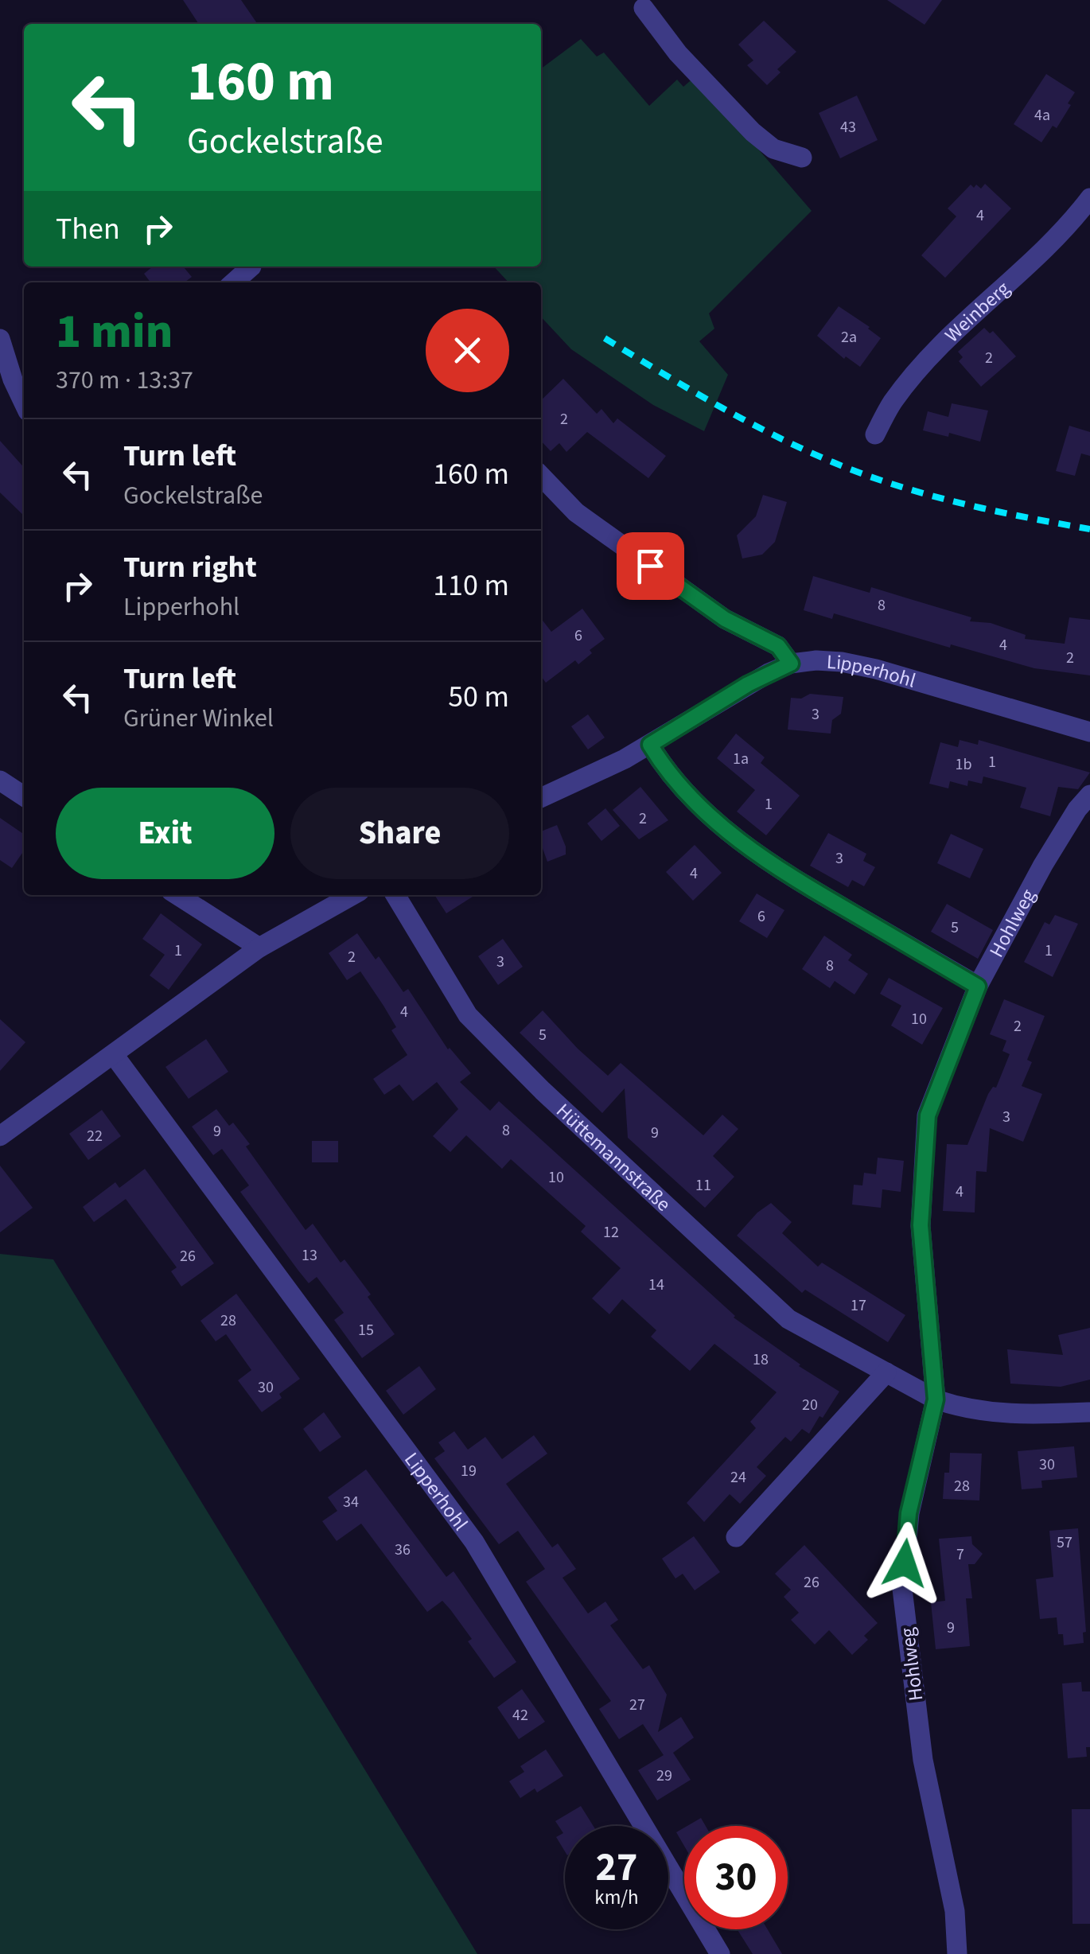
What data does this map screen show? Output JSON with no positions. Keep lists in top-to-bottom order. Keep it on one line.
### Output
{"streets":{"street":["Weinberg","Lipperhohl","Hohlweg","Hüttemannstraße"]},"crossings":[["Hohlweg","Hüttemannstraße"]],"house_numbers":["4a","43","4","2a","2","2","8","6","4","2","3","1a","1","1b","1","2","3","4","6","5","1","1","2","3","8","4","10","2","5","3","8","9","9","22","10","11","4","12","13","26","14","17","28","15","18","30","20","30","19","24","28","34","57","36","7","26","9","27","42","29"],"page":{"turn":["160 m","Gockelstraße"],"then":"Then","heading":["1 min","370 m · 13:37"],"list":[{"name":"Turn left","note":"Gockelstraße","value":"160 m"},{"name":"Turn right","note":"Lipperhohl","value":"110 m"},{"name":"Turn left","note":"Grüner Winkel","value":"50 m"}],"buttons":["Exit","Share"],"speed":"27 km/h","limit":"30"}}
